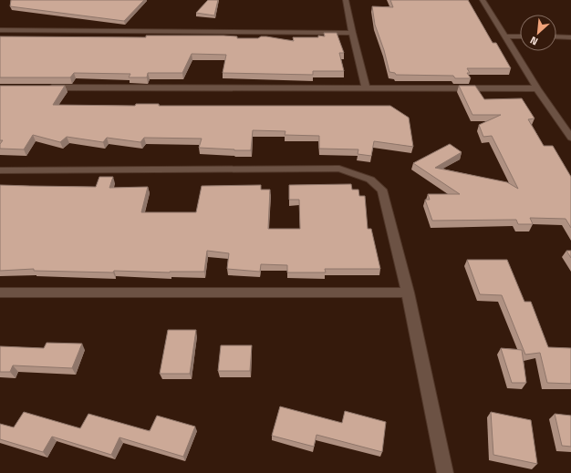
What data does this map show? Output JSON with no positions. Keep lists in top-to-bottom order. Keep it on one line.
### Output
{"north":"bottom left"}
